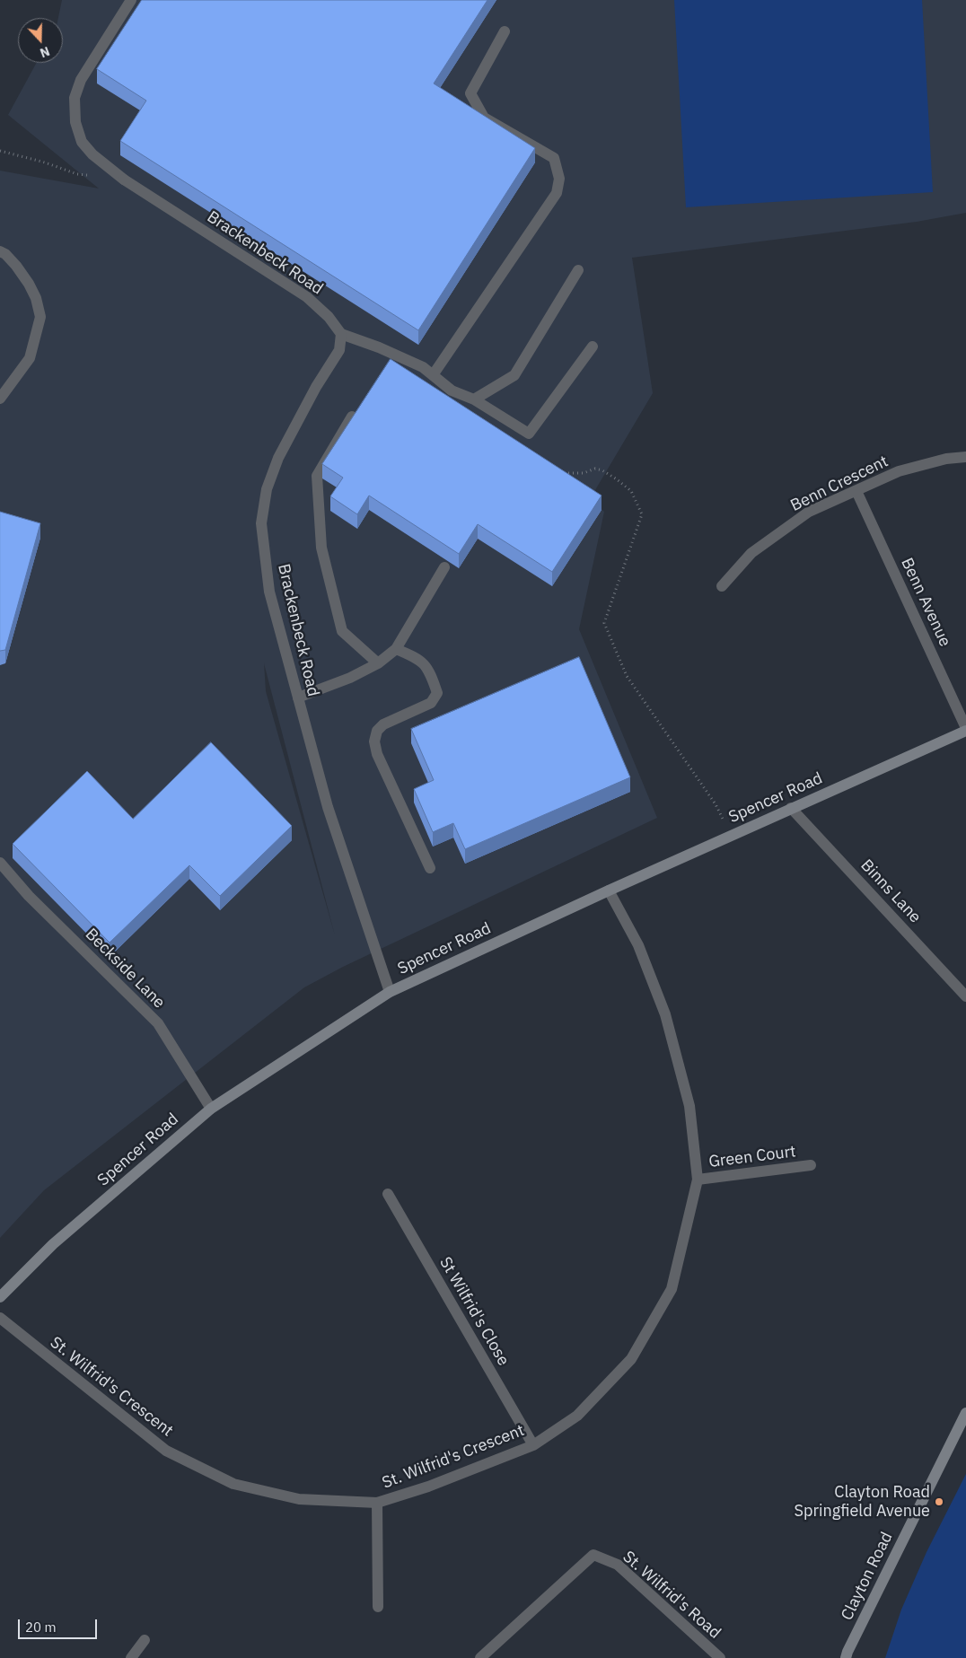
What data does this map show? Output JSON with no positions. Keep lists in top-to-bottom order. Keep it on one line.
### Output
{"streets":{"street":["Brackenbeck Road","Benn Crescent","Benn Avenue","Spencer Road","Binns Lane","Beckside Lane","Green Court","St Wilfrid's Close","St. Wilfrid's Crescent","Clayton Road","St. Wilfrid's Road"]},"crossings":[["Brackenbeck Road","Spencer Road"],["Benn Crescent","Benn Avenue"],["Benn Avenue","Spencer Road"],["Spencer Road","Binns Lane"],["Spencer Road","Beckside Lane"],["Spencer Road","St. Wilfrid's Crescent"],["Green Court","St. Wilfrid's Crescent"],["St Wilfrid's Close","St. Wilfrid's Crescent"]],"places":["Clayton Road Springfield Avenue"],"scale_bar":"20 m","north":"bottom"}
